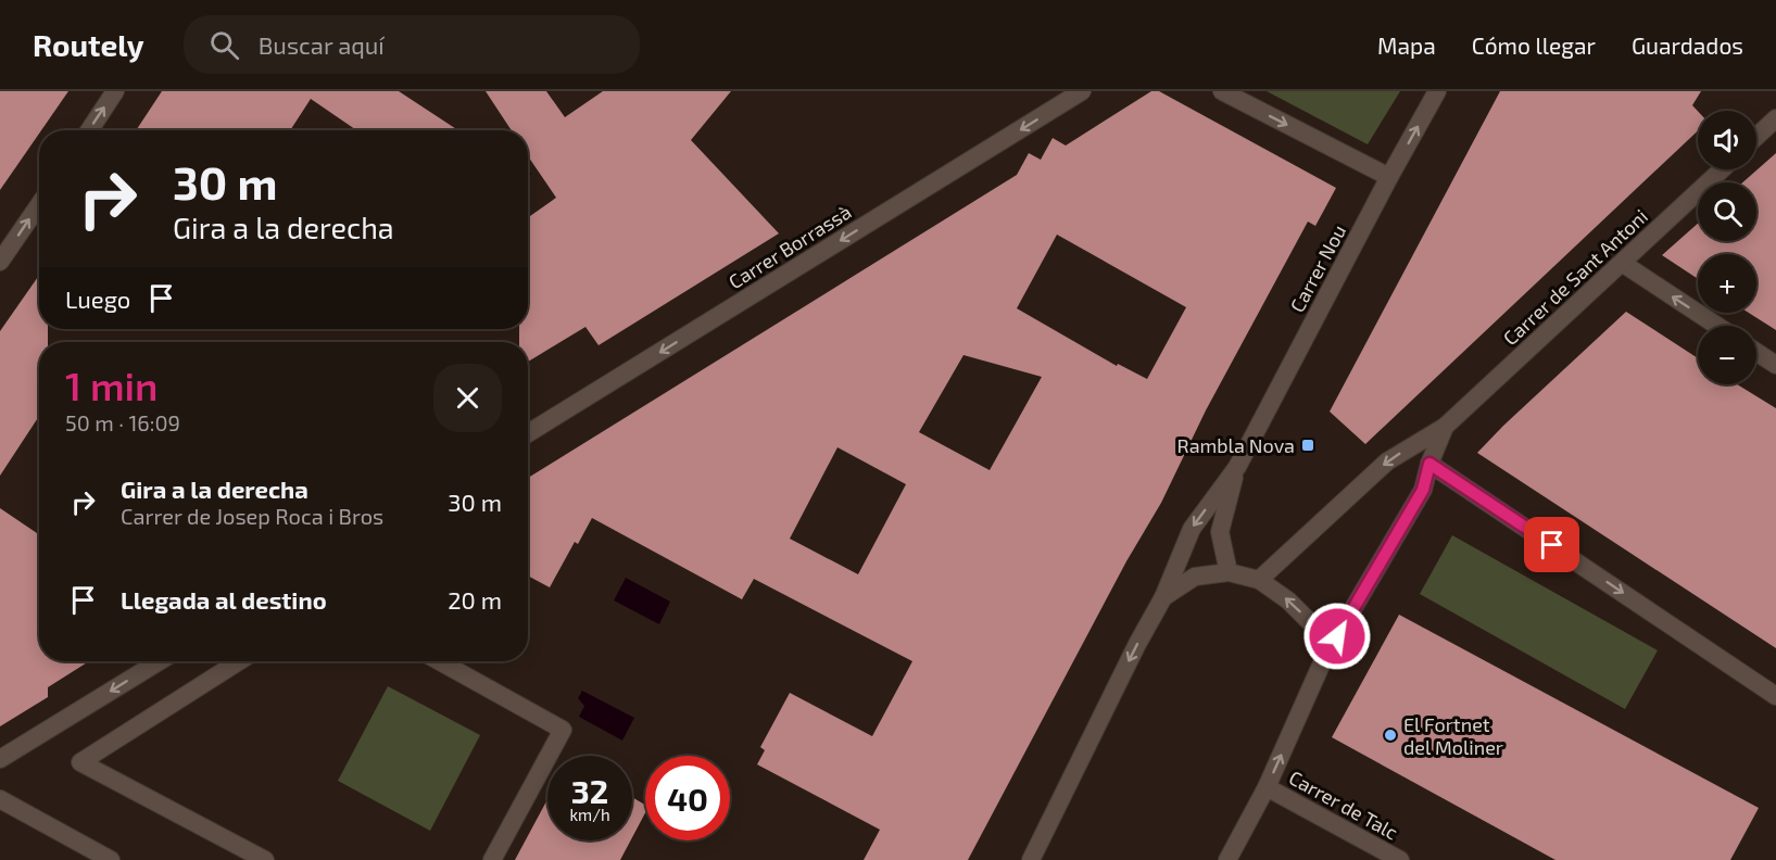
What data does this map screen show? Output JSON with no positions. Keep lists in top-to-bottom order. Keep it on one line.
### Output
{"streets":{"street":["Carrer Borrassà","Carrer Nou","Carrer de Sant Antoni","Carrer de Talc"]},"one_way":["Carrer Borrassà"],"places":{"transit":["Rambla Nova"],"other":["El Fortnet del Moliner"]},"page":{"header":"Routely","search":"Buscar aquí","nav":["Mapa","Cómo llegar","Guardados"],"map_buttons":["+","−"],"turn":["30 m","Gira a la derecha"],"then":"Luego","heading":["1 min","50 m · 16:09"],"list":[{"name":"Gira a la derecha","note":"Carrer de Josep Roca i Bros","value":"30 m"},{"name":"Llegada al destino","value":"20 m"}],"speed":"32 km/h","limit":"40"}}
